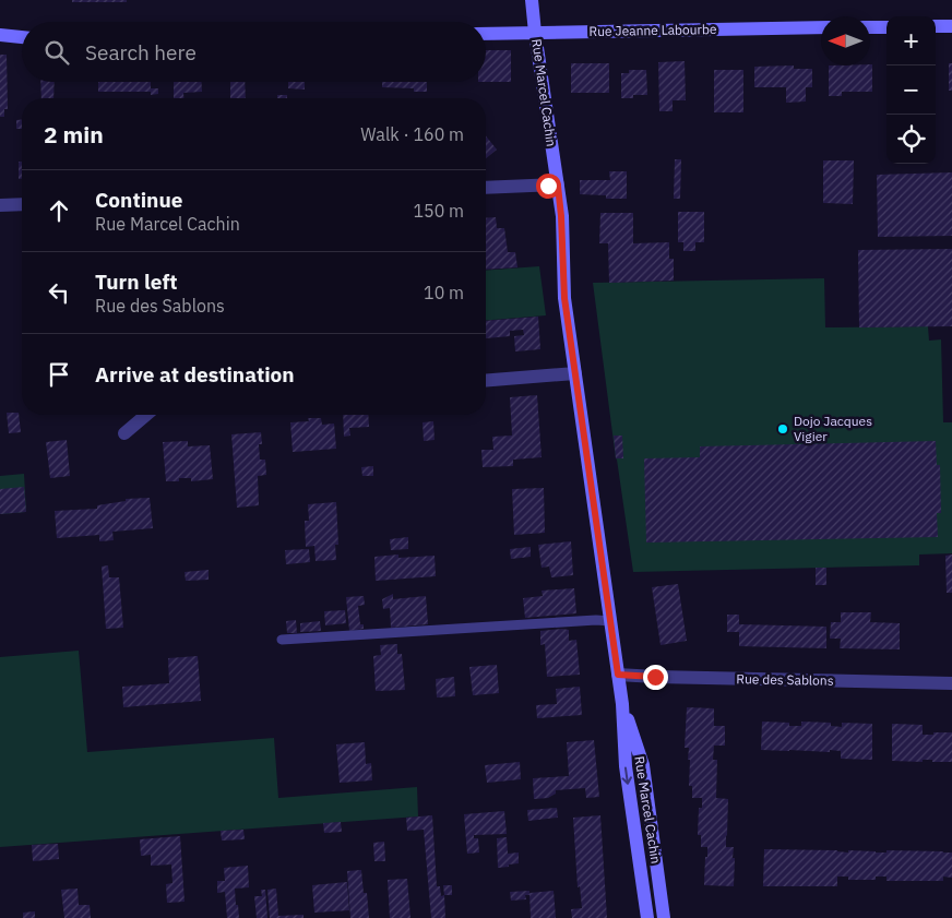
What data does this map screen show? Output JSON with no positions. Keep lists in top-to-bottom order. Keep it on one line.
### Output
{"streets":{"street":["Rue Jeanne Labourbe","Rue Marcel Cachin","Rue des Sablons"]},"crossings":[["Rue Jeanne Labourbe","Rue Marcel Cachin"],["Rue Marcel Cachin","Rue des Sablons"]],"places":["Dojo Jacques Vigier"],"north":"left","page":{"map_buttons":["+","−"],"search":"Search here","heading":["2 min","Walk · 160 m"],"list":[["Continue","Rue Marcel Cachin","150 m"],["Turn left","Rue des Sablons","10 m"],"Arrive at destination"]}}
